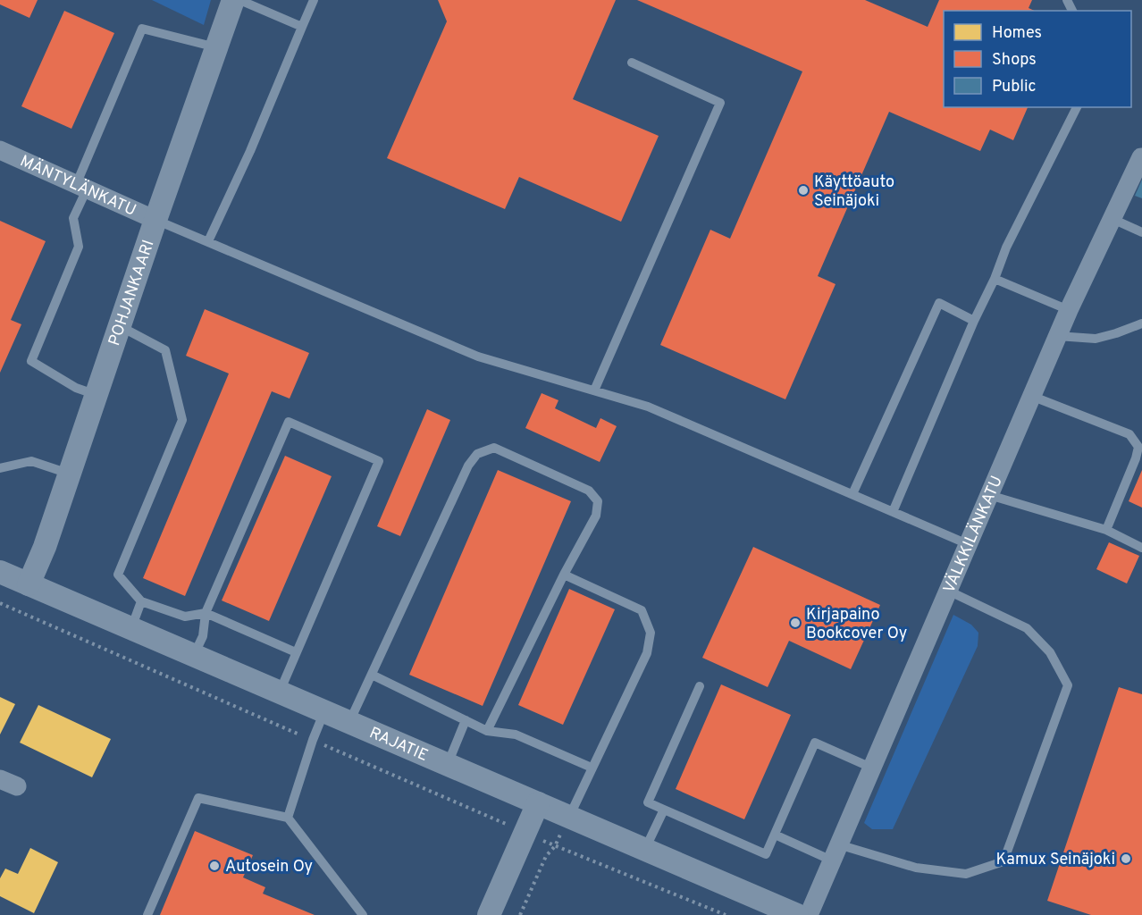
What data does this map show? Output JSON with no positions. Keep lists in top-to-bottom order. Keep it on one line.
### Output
{"streets":{"street":["MÄNTYLÄNKATU","POHJANKAARI","VÄLKKILÄNKATU","RAJATIE"]},"crossings":[["MÄNTYLÄNKATU","POHJANKAARI"],["POHJANKAARI","RAJATIE"]],"places":["Käyttöauto Seinäjoki","Kirjapaino Bookcover Oy","Kamux Seinäjoki","Autosein Oy"],"legend":["Homes","Shops","Public"]}
